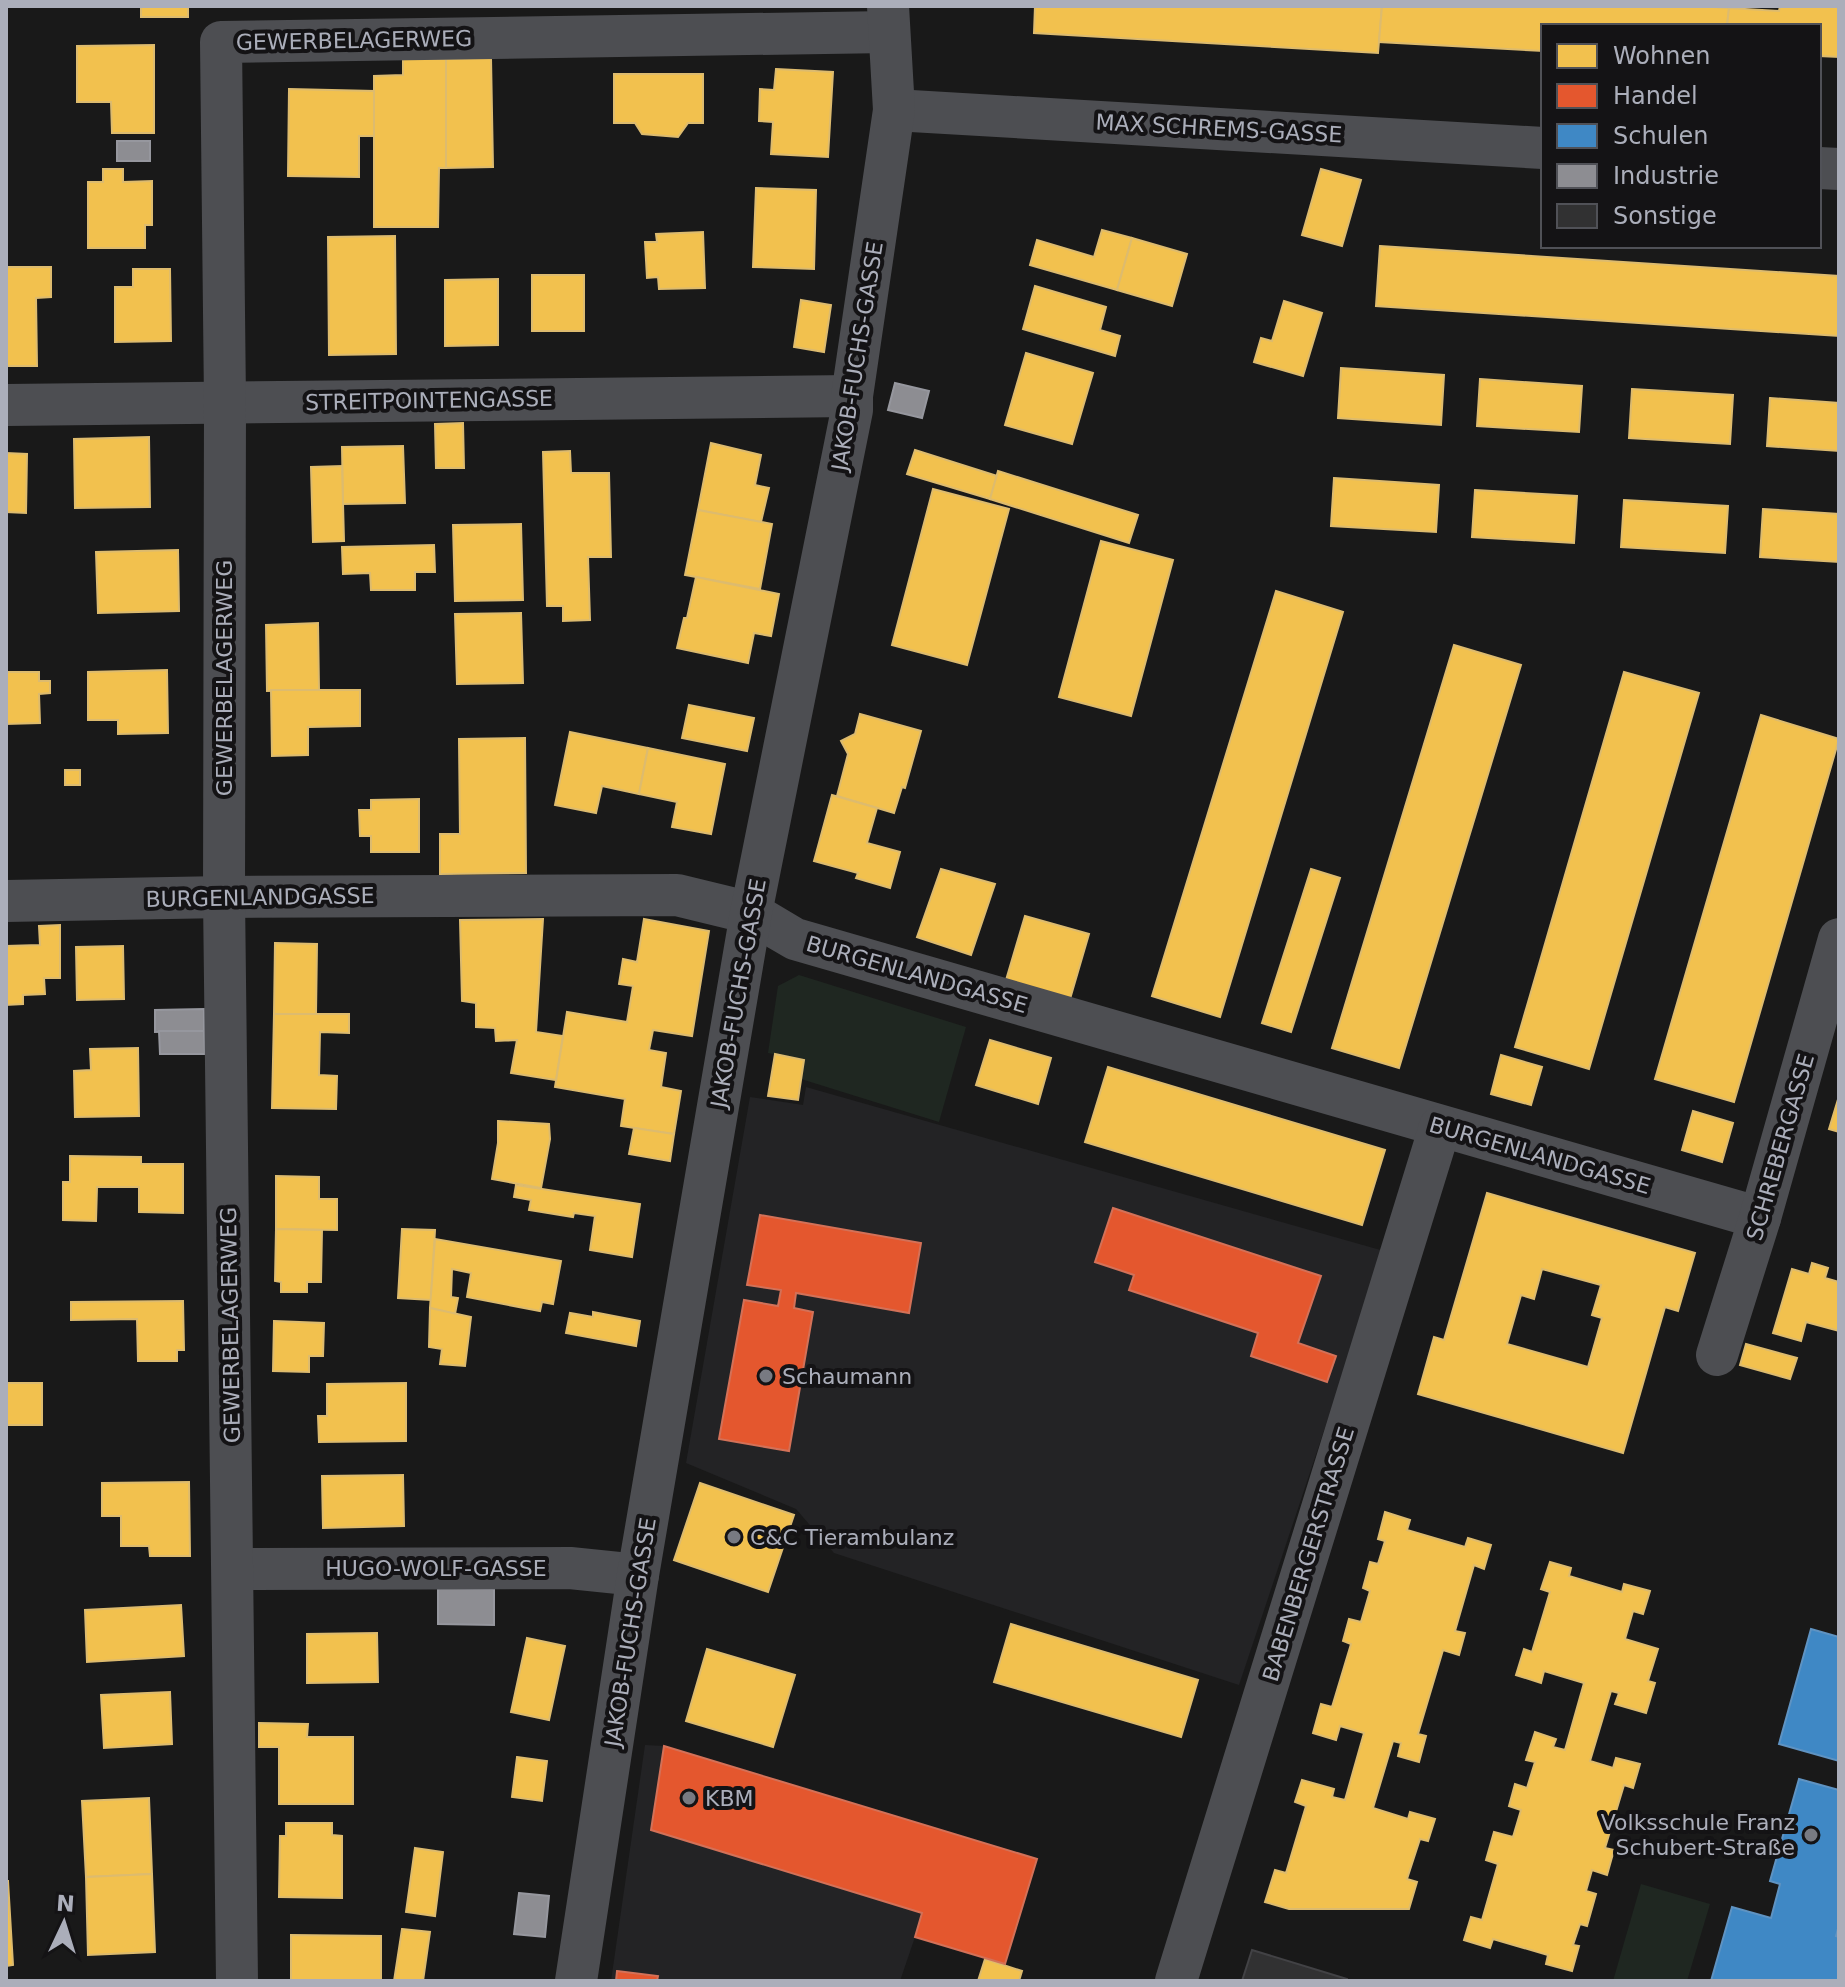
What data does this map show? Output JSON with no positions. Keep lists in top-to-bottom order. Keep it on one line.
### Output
{"streets":{"street":["GEWERBELAGERWEG","MAX SCHREMS-GASSE","JAKOB-FUCHS-GASSE","STREITPOINTENGASSE","BURGENLANDGASSE","SCHREBERGASSE","BABENBERGERSTRASSE","HUGO-WOLF-GASSE"]},"crossings":[["GEWERBELAGERWEG","JAKOB-FUCHS-GASSE"],["GEWERBELAGERWEG","STREITPOINTENGASSE"],["GEWERBELAGERWEG","BURGENLANDGASSE"],["GEWERBELAGERWEG","HUGO-WOLF-GASSE"],["MAX SCHREMS-GASSE","JAKOB-FUCHS-GASSE"],["JAKOB-FUCHS-GASSE","STREITPOINTENGASSE"],["JAKOB-FUCHS-GASSE","BURGENLANDGASSE"],["JAKOB-FUCHS-GASSE","HUGO-WOLF-GASSE"],["BURGENLANDGASSE","SCHREBERGASSE"],["BURGENLANDGASSE","BABENBERGERSTRASSE"]],"places":["Schaumann","C&C Tierambulanz","KBM","Volksschule Franz Schubert-Straße"],"legend":["Wohnen","Handel","Schulen","Industrie","Sonstige"],"north":"top"}
